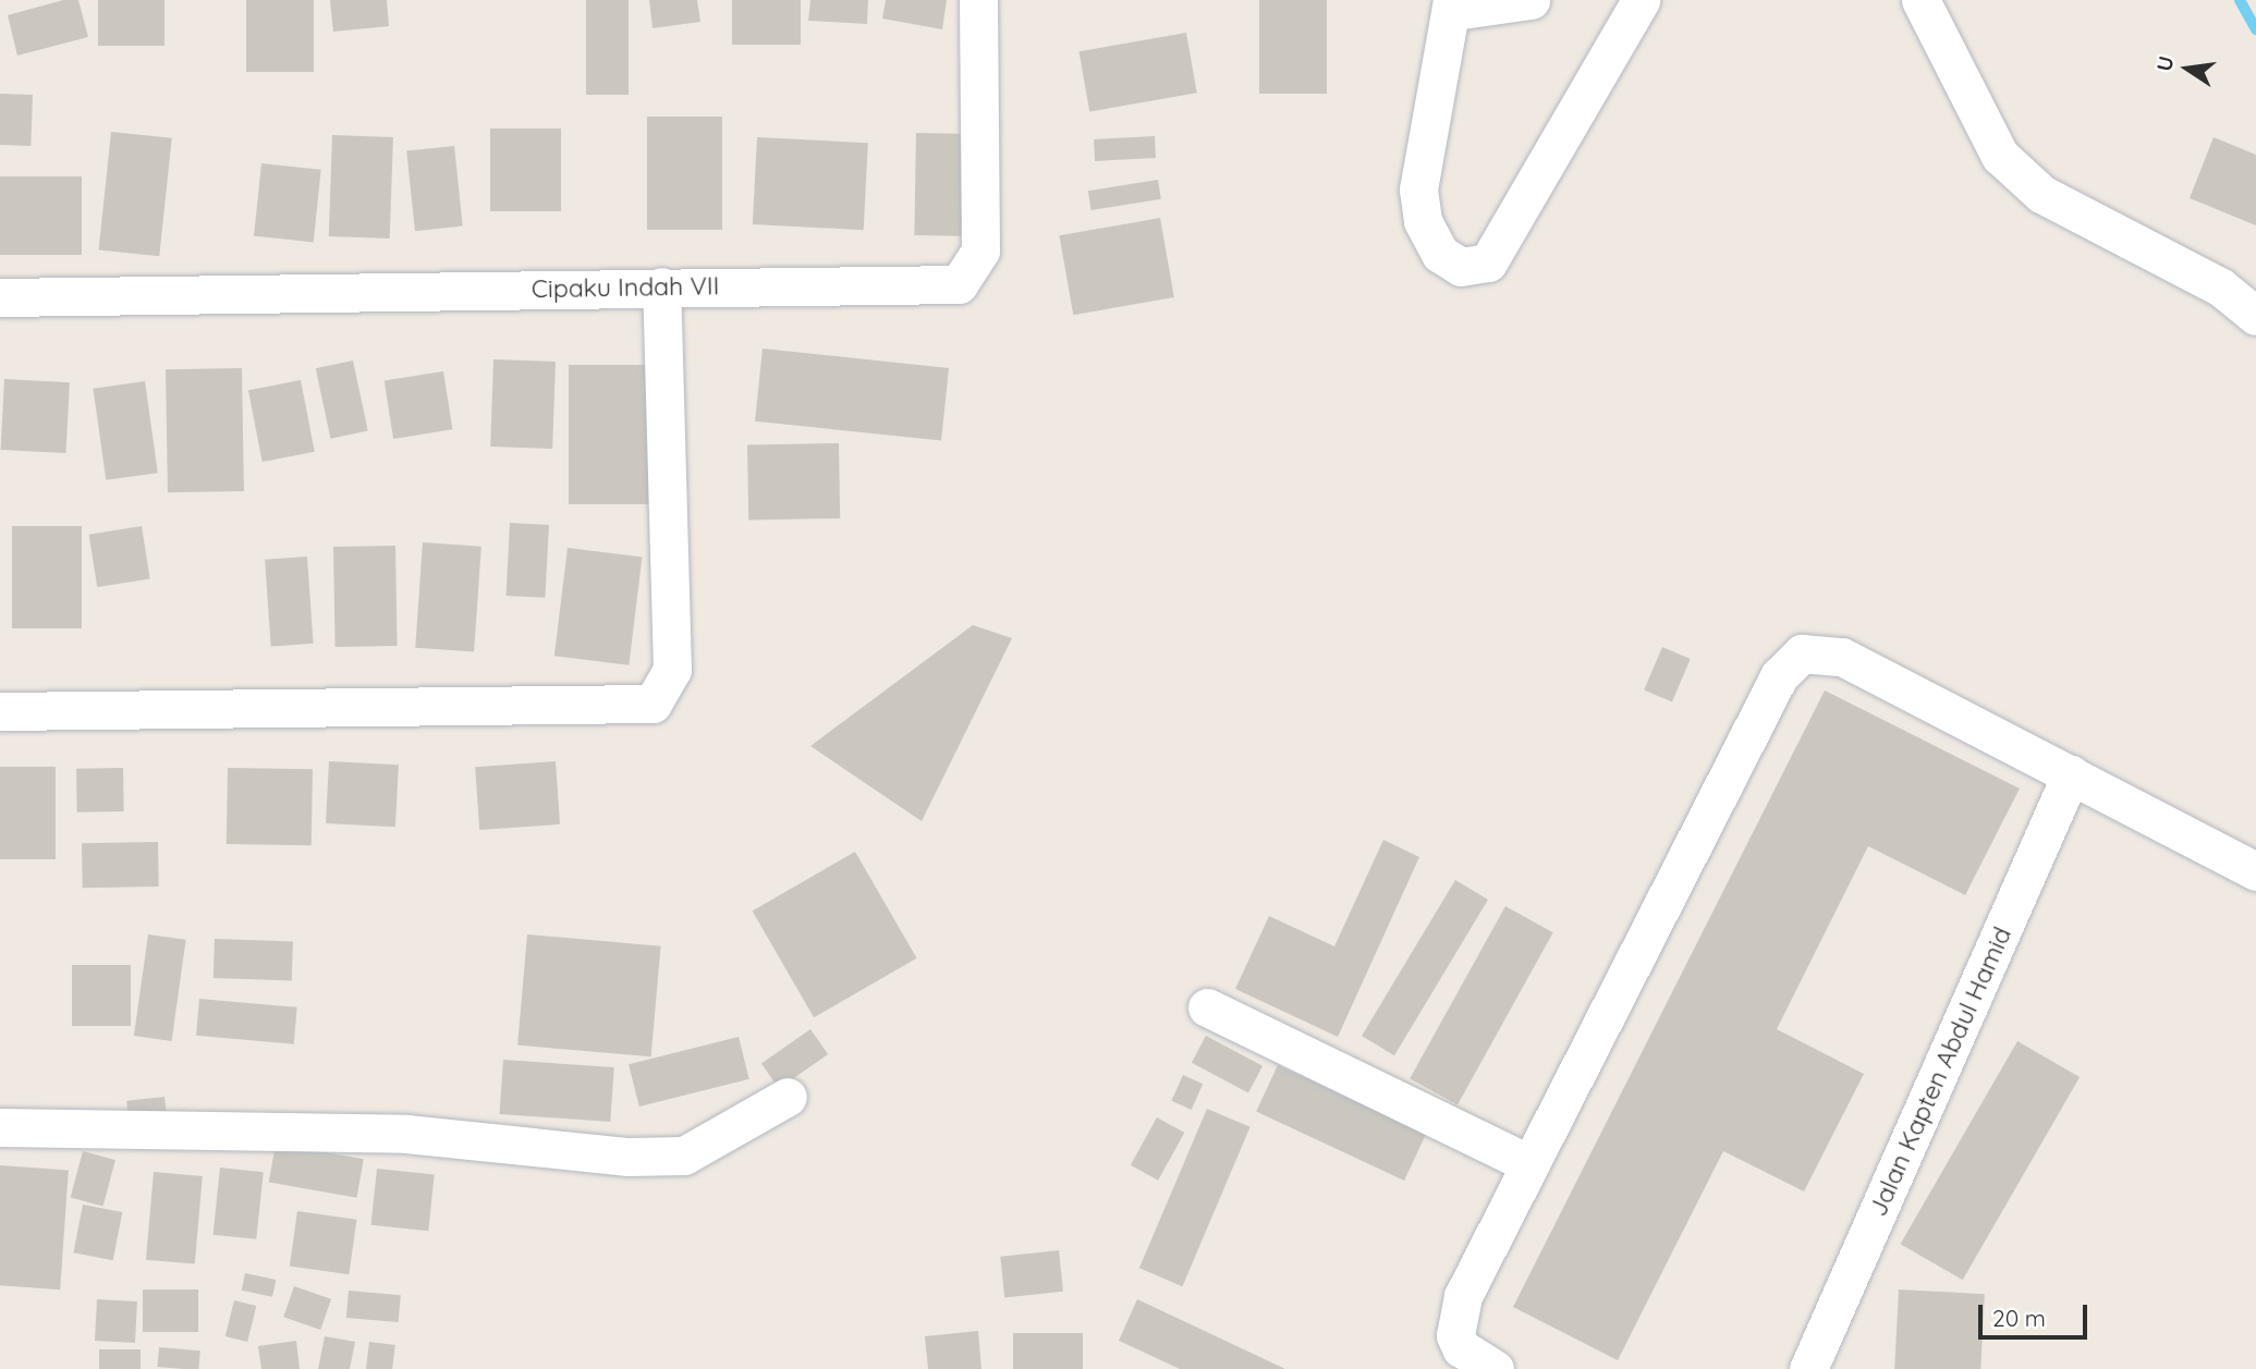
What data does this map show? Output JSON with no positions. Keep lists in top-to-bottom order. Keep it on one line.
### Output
{"streets":{"street":["Cipaku Indah VII","Jalan Kapten Abdul Hamid"]},"scale_bar":"20 m","north":"left"}
